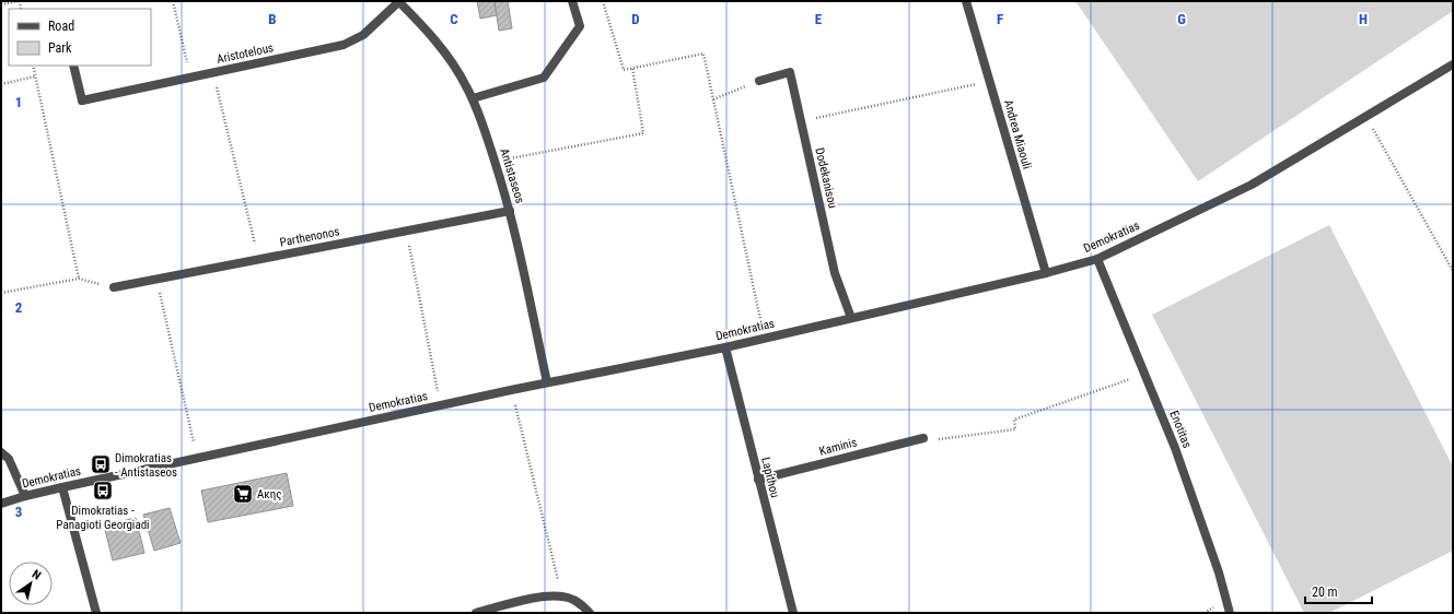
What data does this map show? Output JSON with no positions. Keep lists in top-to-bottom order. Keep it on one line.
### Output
{"streets":{"street":["Aristotelous","Andrea Miaouli","Antistaseos","Dodekanisou","Parthenonos","Demokratias","Enotitas","Kaminis","Lapithou"]},"crossings":[["Aristotelous","Antistaseos"],["Andrea Miaouli","Demokratias"],["Antistaseos","Parthenonos"],["Antistaseos","Demokratias"],["Dodekanisou","Demokratias"],["Demokratias","Enotitas"],["Demokratias","Lapithou"],["Kaminis","Lapithou"]],"places":{"bus stop":["Dimokratias - Antistaseos","Dimokratias - Panagioti Georgiadi"],"supermarket":["Ακης"]},"legend":["Road","Park"],"scale_bar":"20 m","north":"top right","grid":{"columns":["B","C","D","E","F","G","H"],"rows":["1","2","3"]}}
